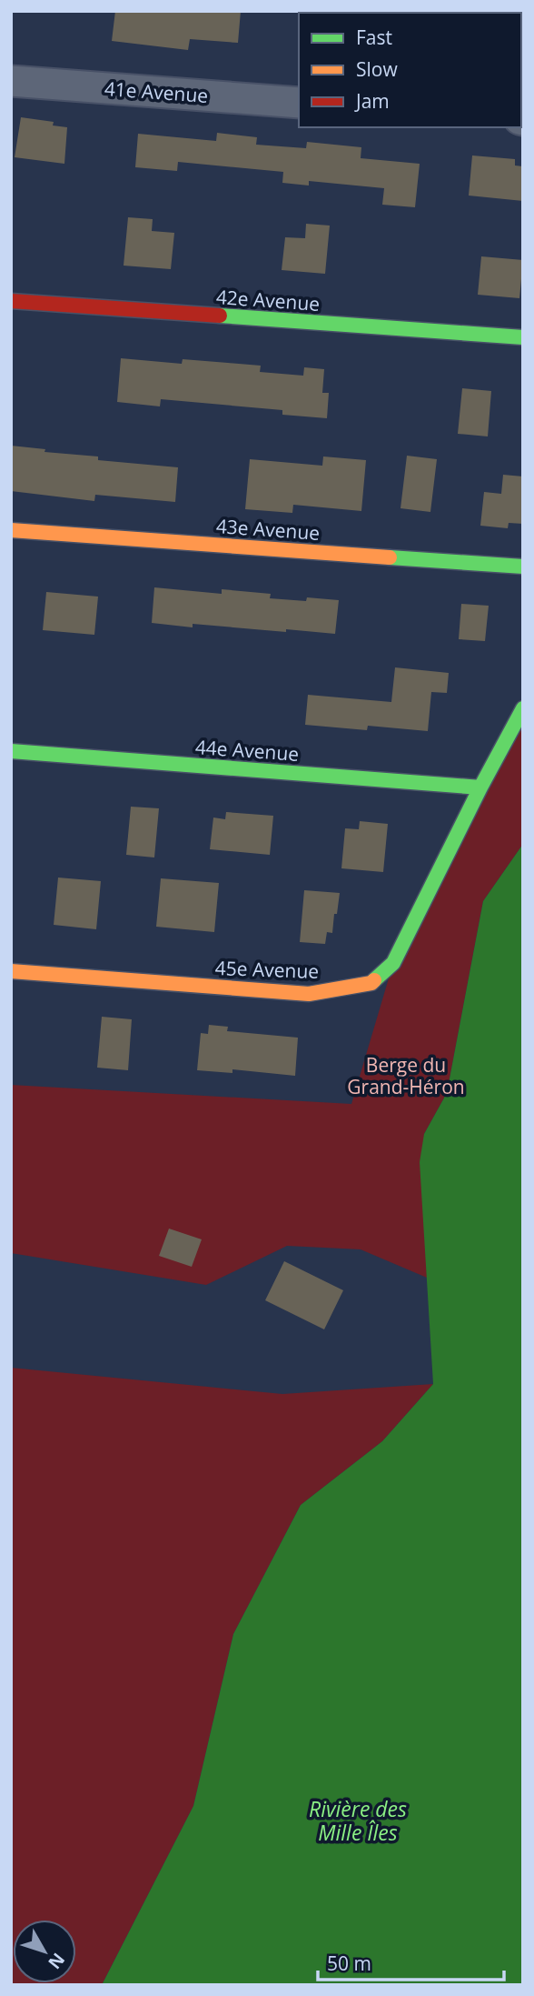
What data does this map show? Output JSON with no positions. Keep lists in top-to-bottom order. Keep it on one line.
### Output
{"streets":{"street":["41e Avenue","42e Avenue","43e Avenue","44e Avenue","45e Avenue"]},"crossings":[["44e Avenue","45e Avenue"]],"water":["Rivière des Mille Îles"],"parks":["Berge du Grand-Héron"],"legend":["Fast","Slow","Jam"],"scale_bar":"50 m","north":"bottom right"}
